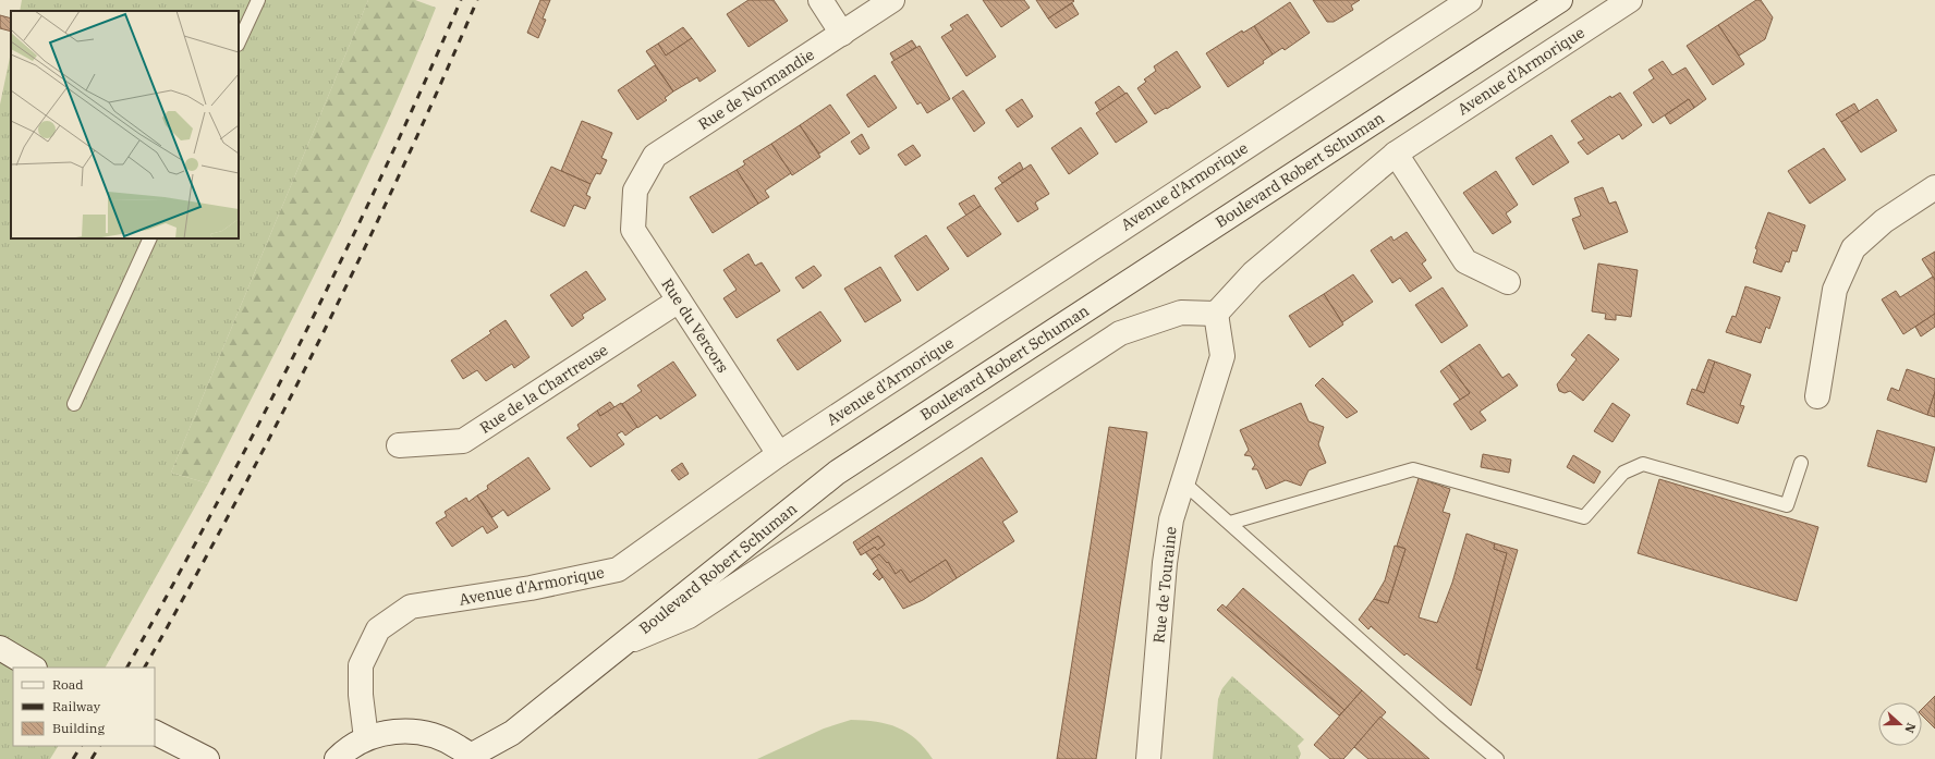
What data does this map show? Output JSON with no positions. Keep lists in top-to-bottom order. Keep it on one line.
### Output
{"streets":{"street":["Avenue d'Armorique","Rue de Normandie","Boulevard Robert Schuman","Rue du Vercors","Rue de la Chartreuse","Rue de Touraine"]},"crossings":[["Avenue d'Armorique","Rue du Vercors"],["Avenue d'Armorique","Rue de Touraine"],["Rue de Normandie","Rue du Vercors"],["Rue du Vercors","Rue de la Chartreuse"]],"legend":["Road","Railway","Building"],"north":"right"}
